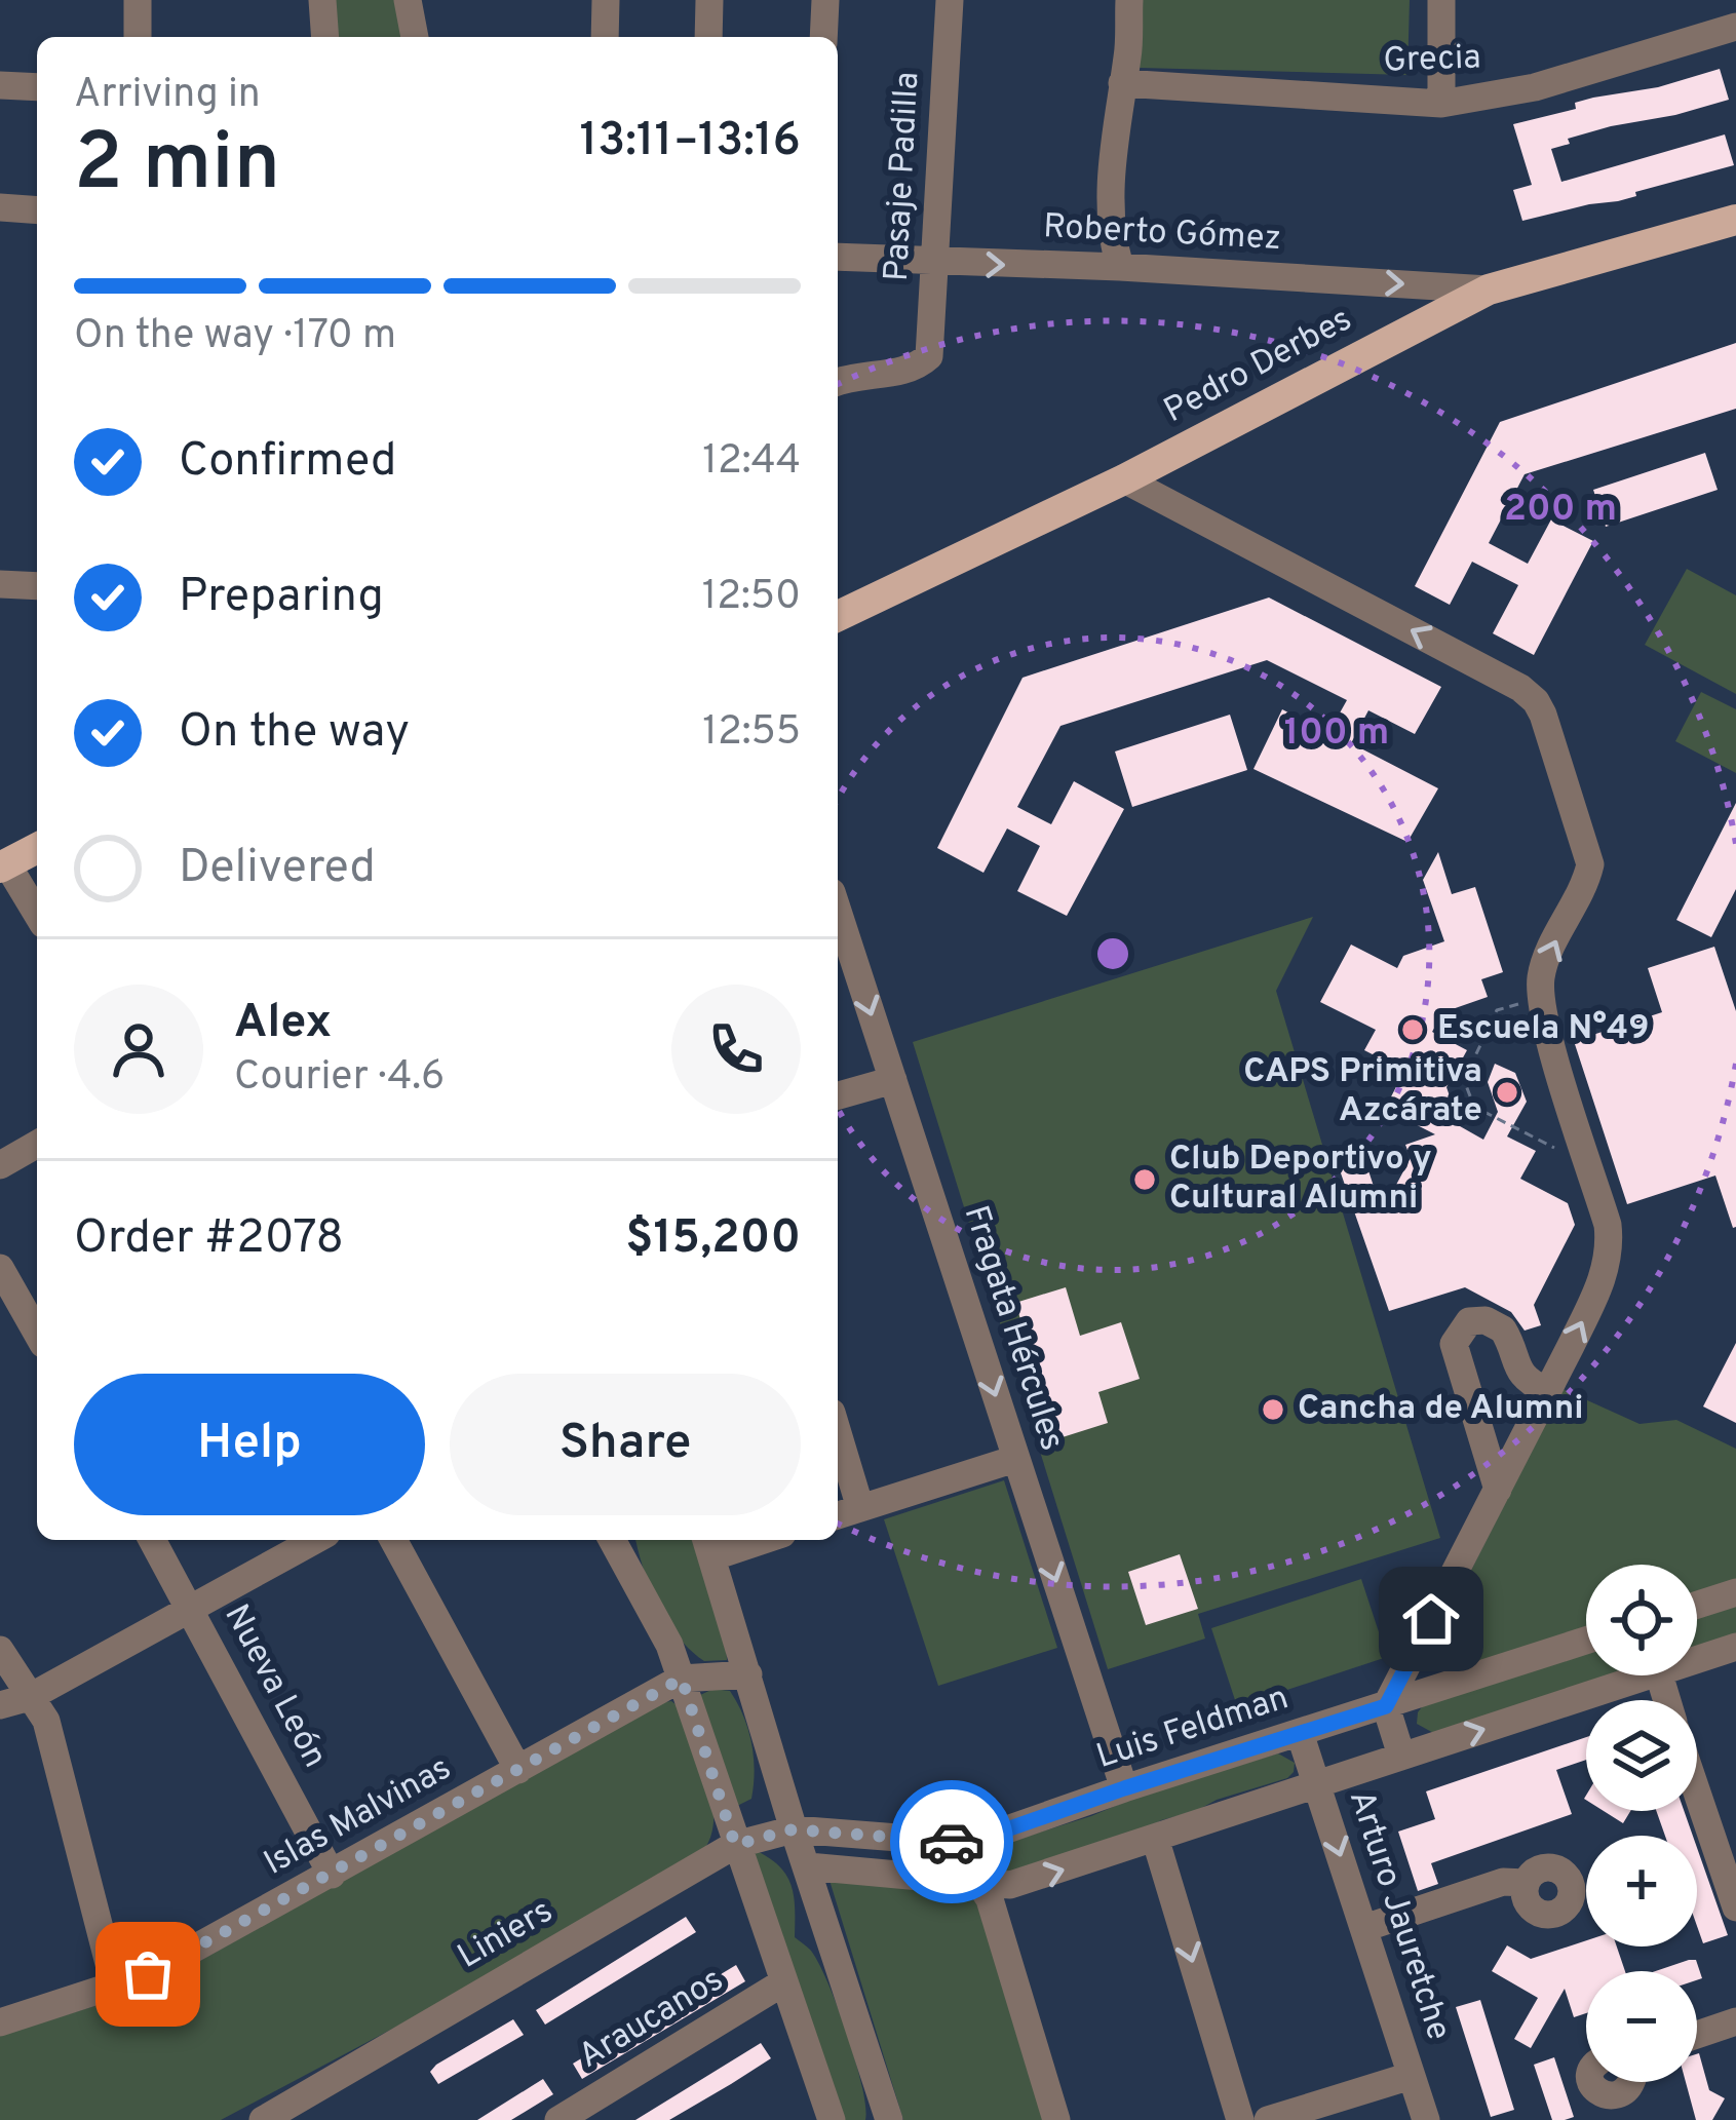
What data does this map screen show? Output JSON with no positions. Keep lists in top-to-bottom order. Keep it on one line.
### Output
{"streets":{"main road":["Pedro Derbes"],"street":["Grecia","Pasaje Padilla","Roberto Gómez","Fragata Hércules","Nueva León","Luis Feldman","Islas Malvinas","Arturo Jauretche","Liniers","Araucanos"]},"crossings":[["Pasaje Padilla","Roberto Gómez"],["Roberto Gómez","Pedro Derbes"],["Fragata Hércules","Luis Feldman"],["Nueva León","Islas Malvinas"],["Luis Feldman","Arturo Jauretche"],["Luis Feldman","Liniers"]],"one_way":["Roberto Gómez","Fragata Hércules"],"places":["Escuela N°49","CAPS Primitiva Azcárate","Club Deportivo y Cultural Alumni","Cancha de Alumni"],"page":{"heading":["2 min","Arriving in","13:11–13:16"],"panel":["Alex","Courier · 4.6","Order #2078","$15,200"],"bar":"On the way · 170 m","list":[["Confirmed","12:44"],["Preparing","12:50"],["On the way","12:55"],"Delivered"],"buttons":["Help","Share"],"map_buttons":["+","−"]},"rings":["200 m","100 m"]}
